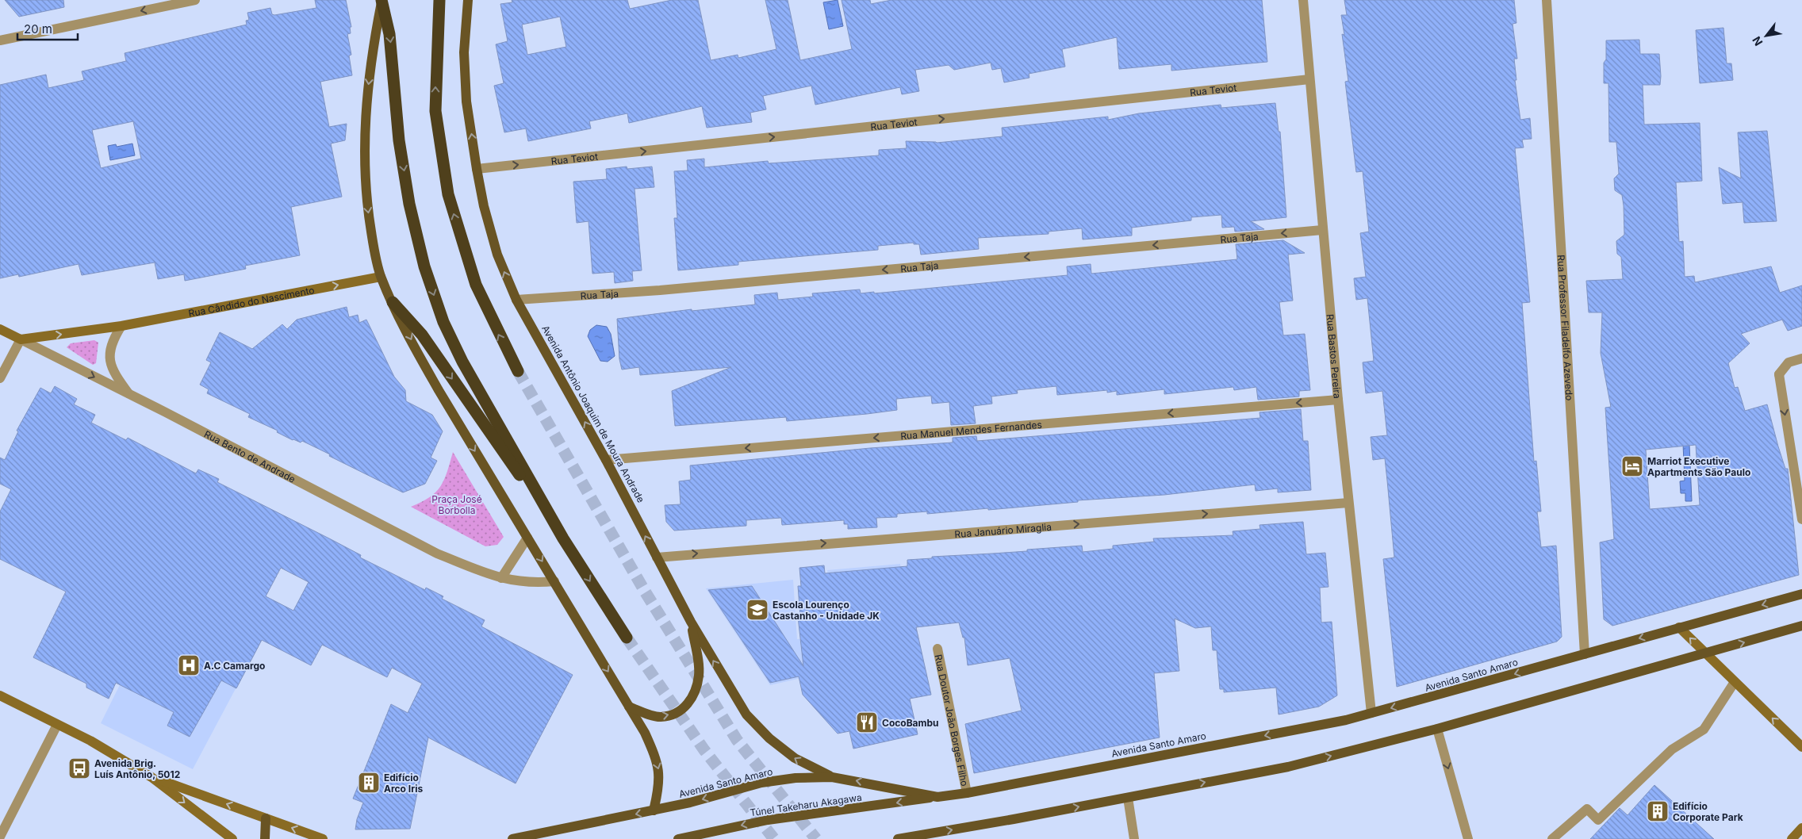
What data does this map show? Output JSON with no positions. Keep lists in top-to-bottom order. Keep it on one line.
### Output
{"streets":{"main road":["Avenida Antônio Joaquim de Moura Andrade","Avenida Santo Amaro","Túnel Takeharu Akagawa"],"street":["Rua Teviot","Rua Taja","Rua Cândido do Nascimento","Rua Professor Filadelfo Azevedo","Rua Bastos Pereira","Rua Manuel Mendes Fernandes","Rua Bento de Andrade","Rua Januário Miraglia","Rua Doutor João Borges Filho"]},"crossings":[["Rua Teviot","Rua Bastos Pereira"],["Rua Teviot","Avenida Antônio Joaquim de Moura Andrade"],["Rua Taja","Rua Bastos Pereira"],["Rua Taja","Avenida Antônio Joaquim de Moura Andrade"],["Rua Cândido do Nascimento","Rua Bento de Andrade"],["Rua Professor Filadelfo Azevedo","Avenida Santo Amaro"],["Rua Bastos Pereira","Rua Manuel Mendes Fernandes"],["Rua Bastos Pereira","Rua Januário Miraglia"],["Rua Bastos Pereira","Avenida Santo Amaro"],["Avenida Antônio Joaquim de Moura Andrade","Rua Manuel Mendes Fernandes"],["Avenida Antônio Joaquim de Moura Andrade","Rua Januário Miraglia"],["Avenida Antônio Joaquim de Moura Andrade","Avenida Santo Amaro"],["Avenida Santo Amaro","Rua Doutor João Borges Filho"],["Avenida Santo Amaro","Túnel Takeharu Akagawa"]],"one_way":["Rua Teviot","Rua Taja","Rua Cândido do Nascimento","Avenida Antônio Joaquim de Moura Andrade","Rua Manuel Mendes Fernandes","Rua Januário Miraglia","Túnel Takeharu Akagawa"],"parks":["Praça José Borbolla"],"places":{"hotel":["Marriot Executive Apartments São Paulo"],"school or university":["Escola Lourenço Castanho - Unidade JK"],"hospital":["A.C Camargo"],"restaurant":["CocoBambu"],"bus stop":["Avenida Brig. Luís Antônio, 5012"],"building":["Edifício Arco Iris","Edifício Corporate Park"]},"scale_bar":"20 m","north":"bottom left"}
